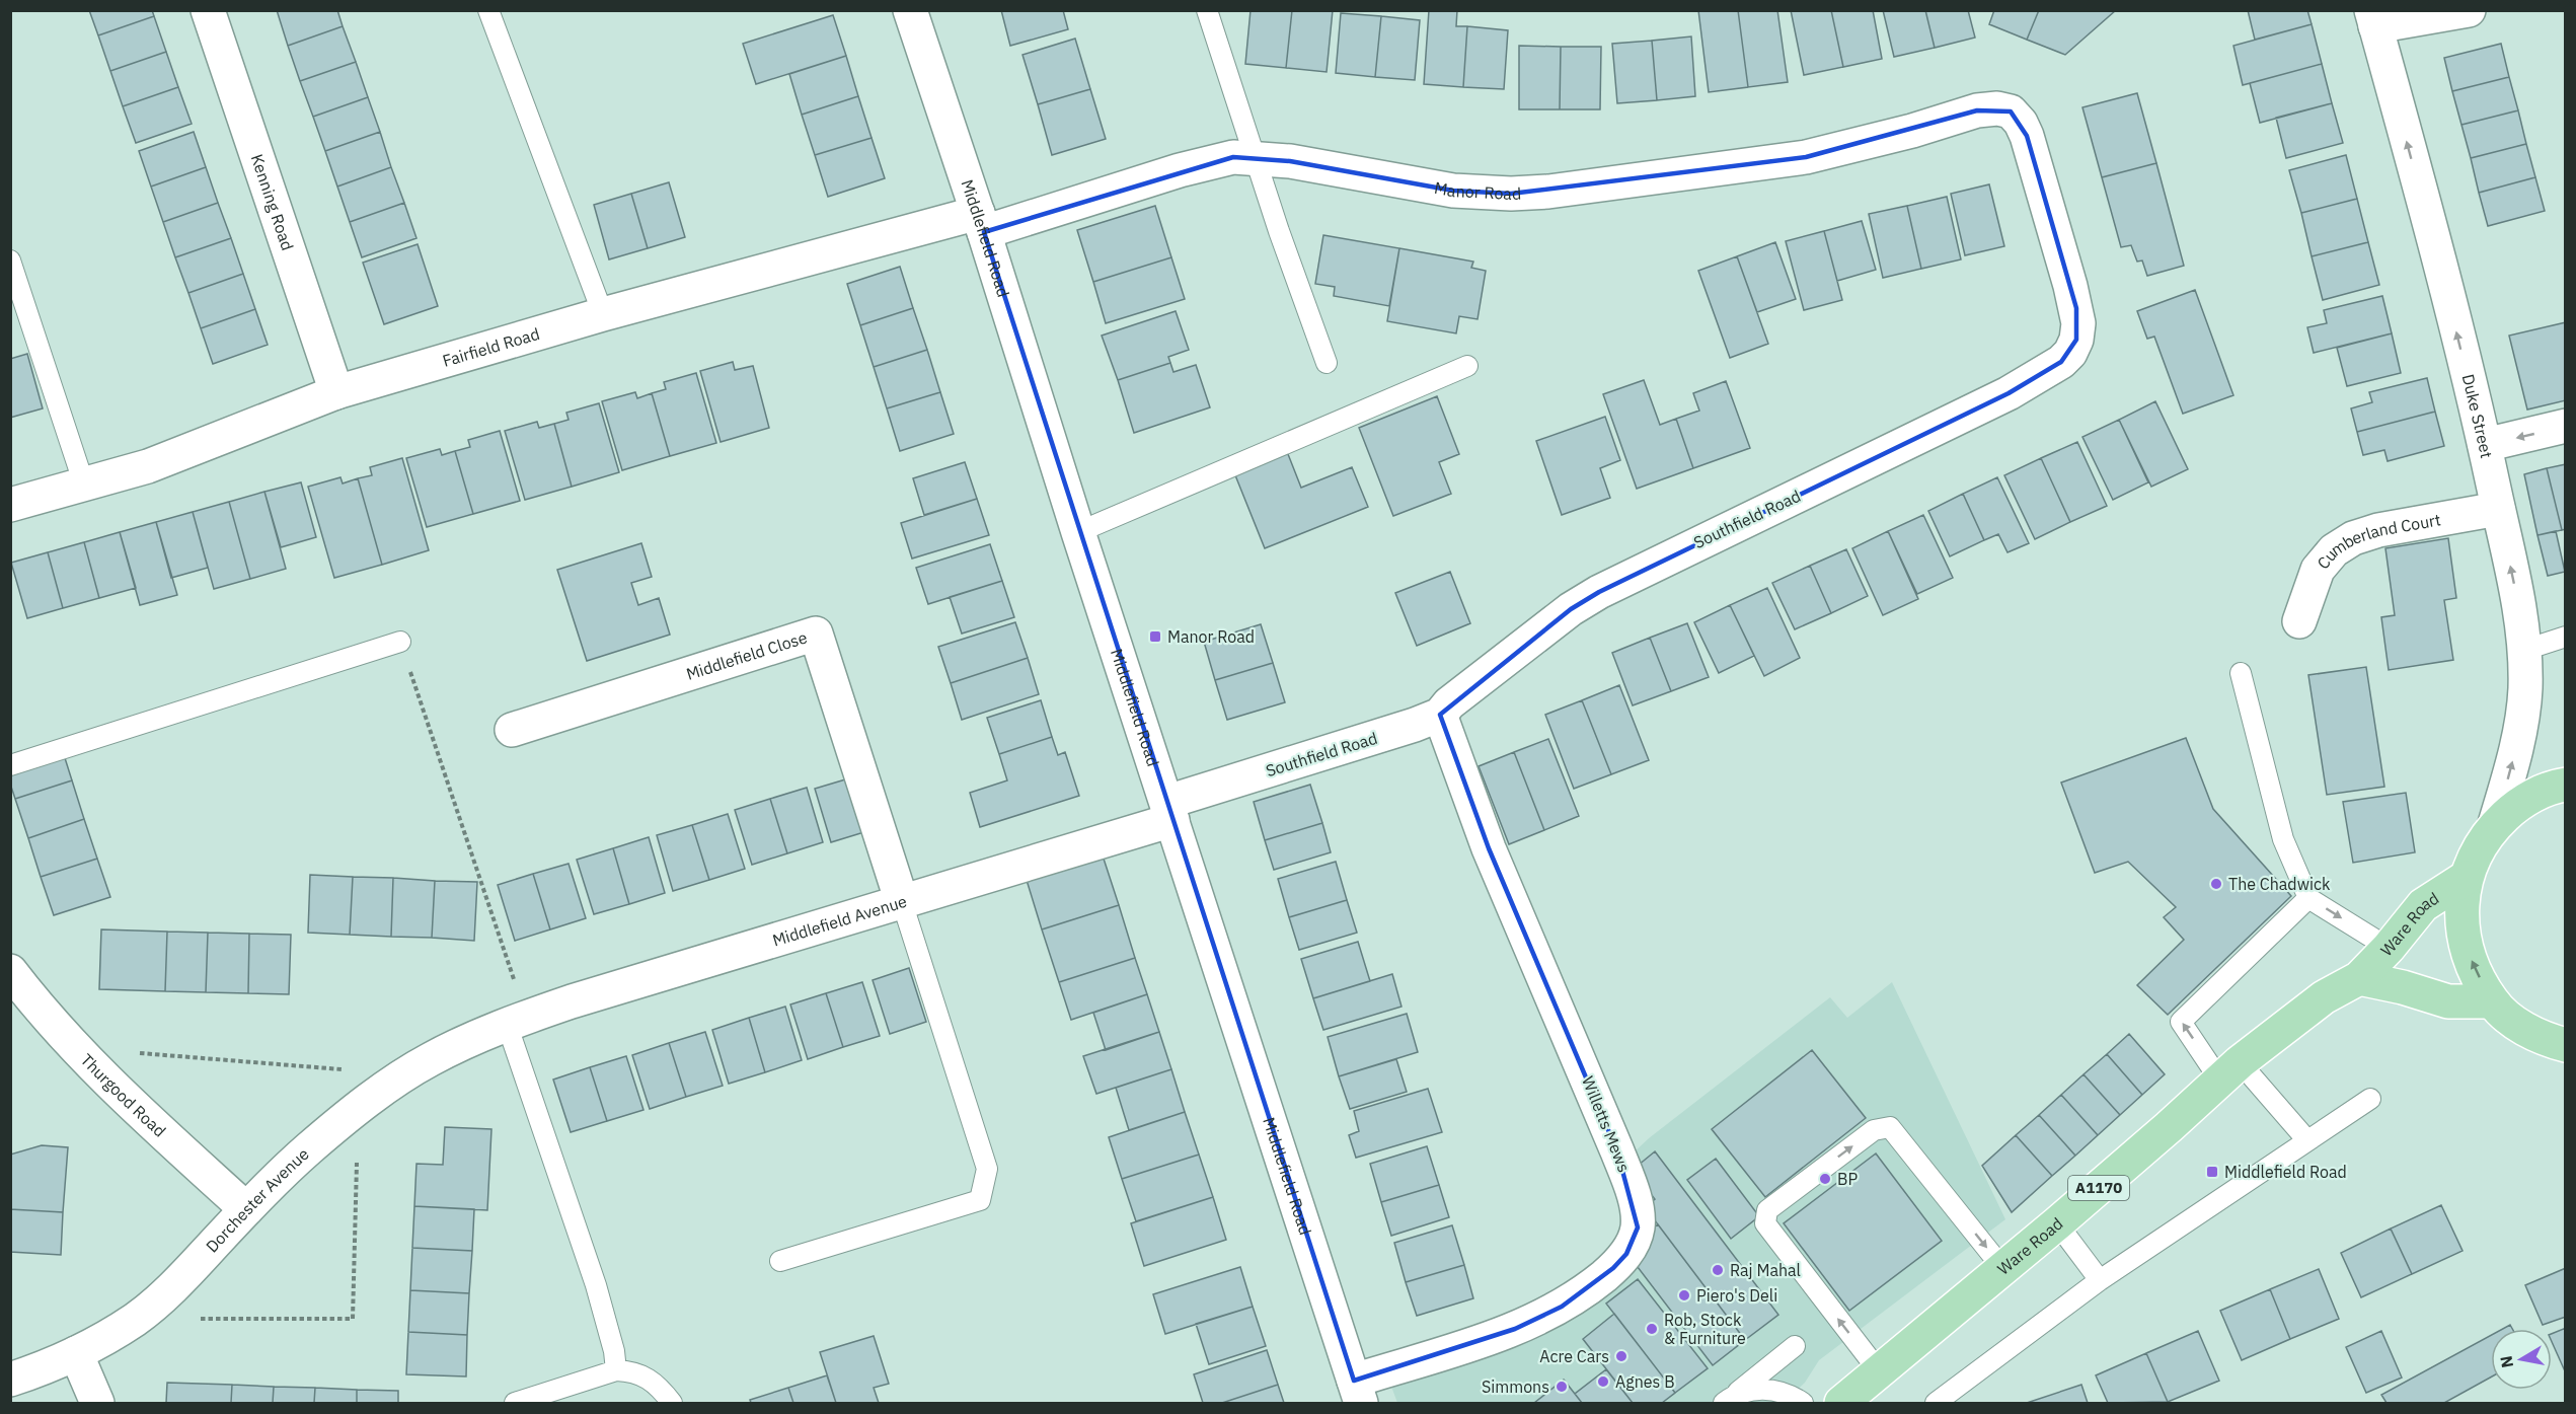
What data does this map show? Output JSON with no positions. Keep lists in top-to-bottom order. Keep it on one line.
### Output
{"streets":{"main road":["Ware Road","A1170"],"street":["Manor Road","Kenning Road","Middlefield Road","Fairfield Road","Duke Street","Southfield Road","Cumberland Court","Middlefield Close","Middlefield Avenue","Thurgood Road","Willetts Mews","Dorchester Avenue"]},"crossings":[["Manor Road","Middlefield Road"],["Manor Road","Fairfield Road"],["Manor Road","Southfield Road"],["Kenning Road","Fairfield Road"],["Middlefield Road","Fairfield Road"],["Middlefield Road","Southfield Road"],["Middlefield Road","Middlefield Avenue"],["Middlefield Road","Willetts Mews"],["Duke Street","Cumberland Court"],["Southfield Road","Middlefield Avenue"],["Southfield Road","Willetts Mews"],["Middlefield Close","Middlefield Avenue"],["Middlefield Avenue","Dorchester Avenue"],["Thurgood Road","Dorchester Avenue"]],"one_way":["Duke Street"],"places":{"transit":["Manor Road","Middlefield Road"],"other":["The Chadwick","BP","Raj Mahal","Piero's Deli","Rob, Stock & Furniture","Acre Cars","Agnes B","Simmons"]},"north":"left"}
